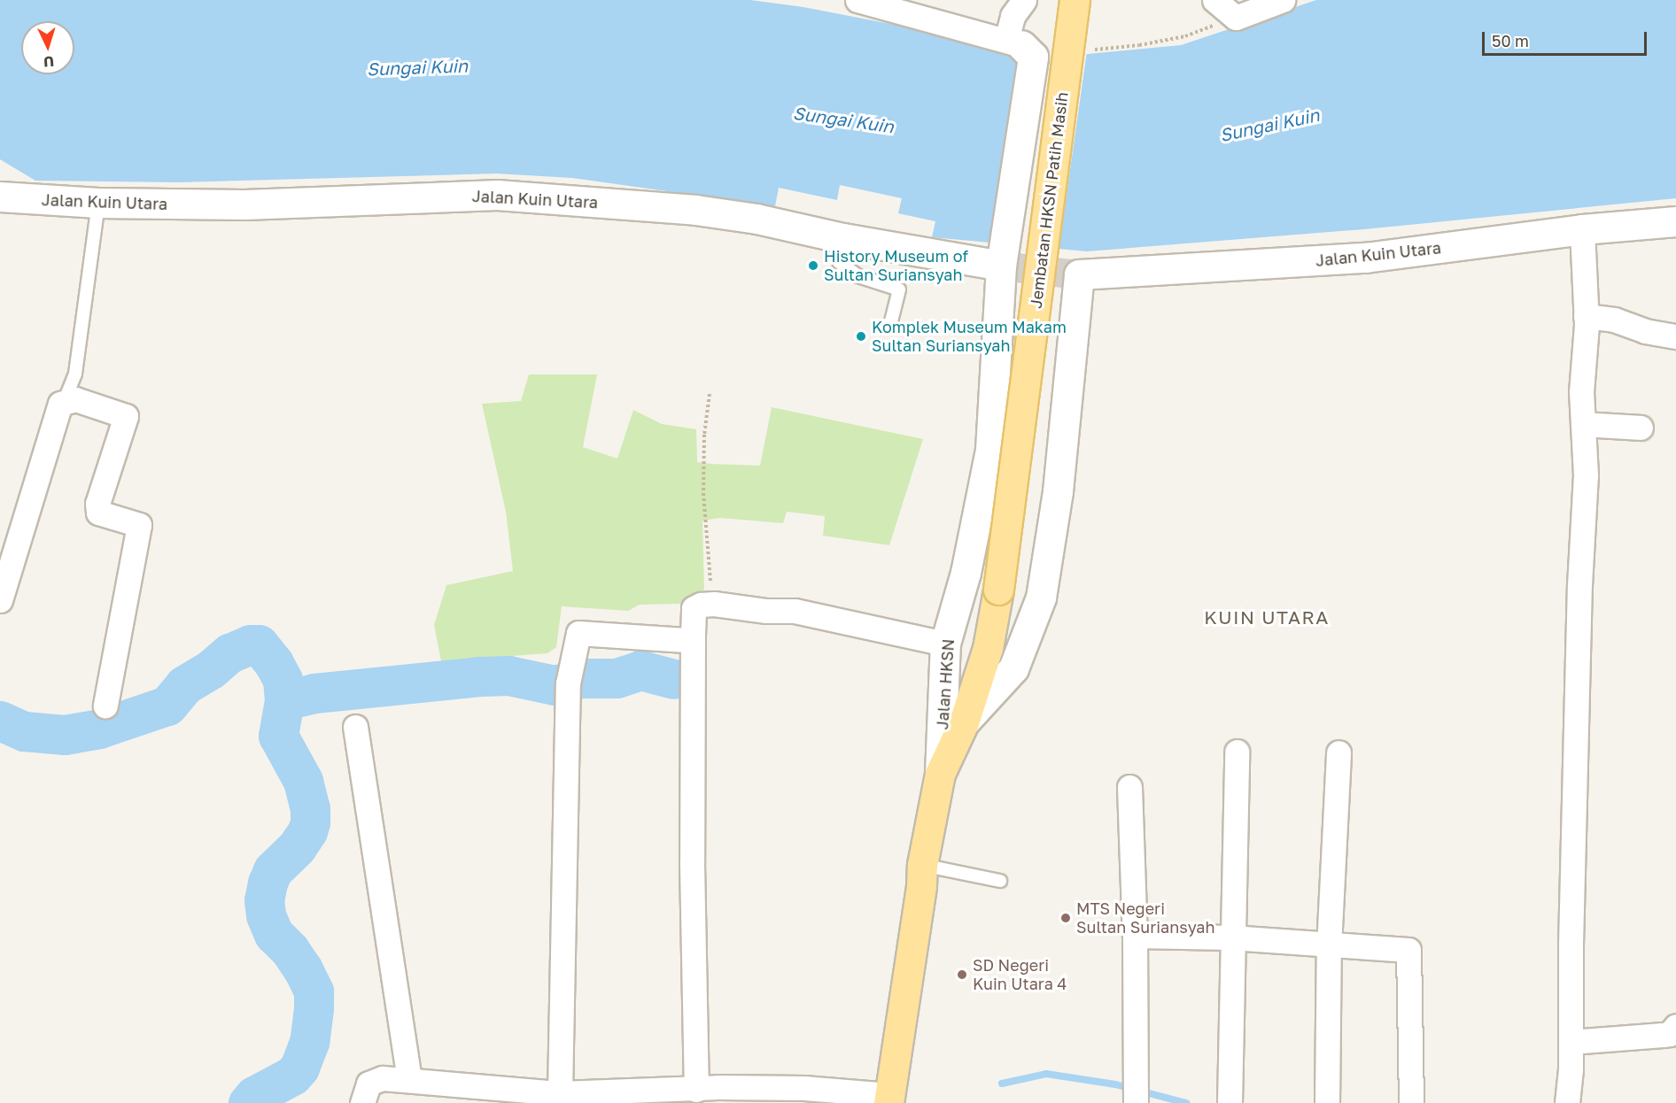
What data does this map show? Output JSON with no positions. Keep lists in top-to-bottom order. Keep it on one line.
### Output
{"streets":{"main road":["Jembatan HKSN Patih Masih","Jalan HKSN"],"street":["Jalan Kuin Utara"]},"crossings":[["Jalan Kuin Utara","Jembatan HKSN Patih Masih"],["Jalan Kuin Utara","Jalan HKSN"],["Jembatan HKSN Patih Masih","Jalan HKSN"]],"districts":["KUIN UTARA"],"water":["Sungai Kuin"],"places":["History Museum of Sultan Suriansyah","Komplek Museum Makam Sultan Suriansyah","MTS Negeri Sultan Suriansyah","SD Negeri Kuin Utara 4"],"scale_bar":"50 m","north":"bottom"}
